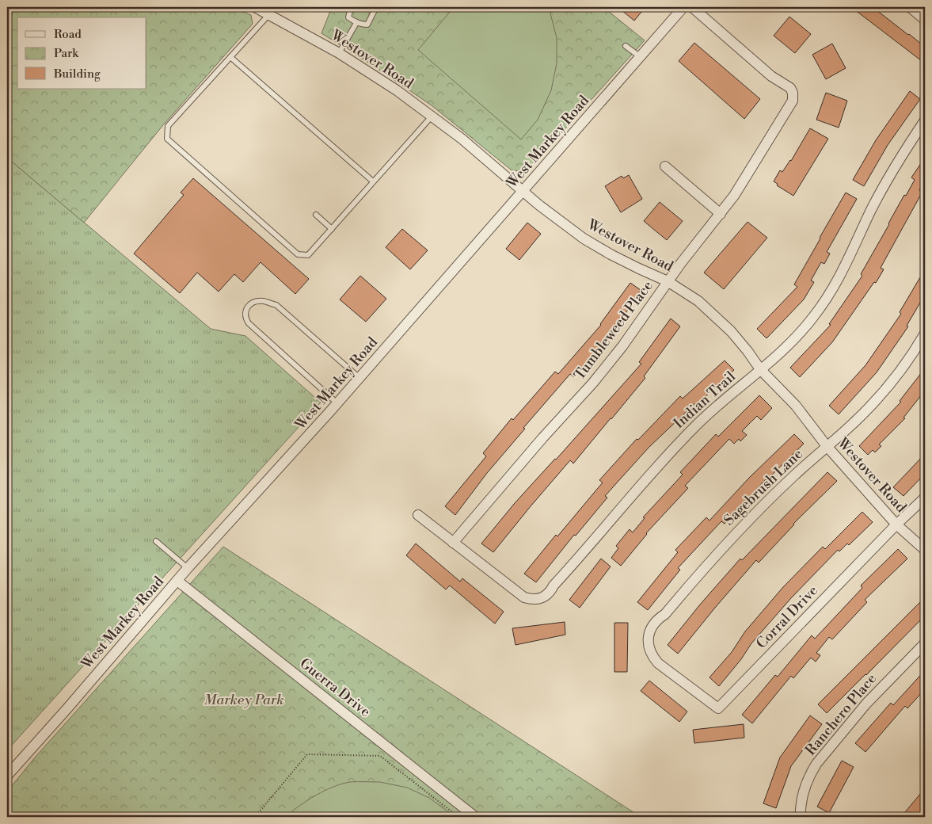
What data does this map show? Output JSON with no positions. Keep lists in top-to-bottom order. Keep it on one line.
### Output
{"streets":{"street":["Westover Road","West Markey Road","Tumbleweed Place","Indian Trail","Sagebrush Lane","Corral Drive","Guerra Drive","Ranchero Place"]},"crossings":[["Westover Road","West Markey Road"],["Westover Road","Tumbleweed Place"],["Westover Road","Indian Trail"],["Westover Road","Sagebrush Lane"],["Westover Road","Corral Drive"],["West Markey Road","Guerra Drive"],["Tumbleweed Place","Indian Trail"],["Sagebrush Lane","Corral Drive"]],"parks":["Markey Park"],"legend":["Road","Park","Building"]}
